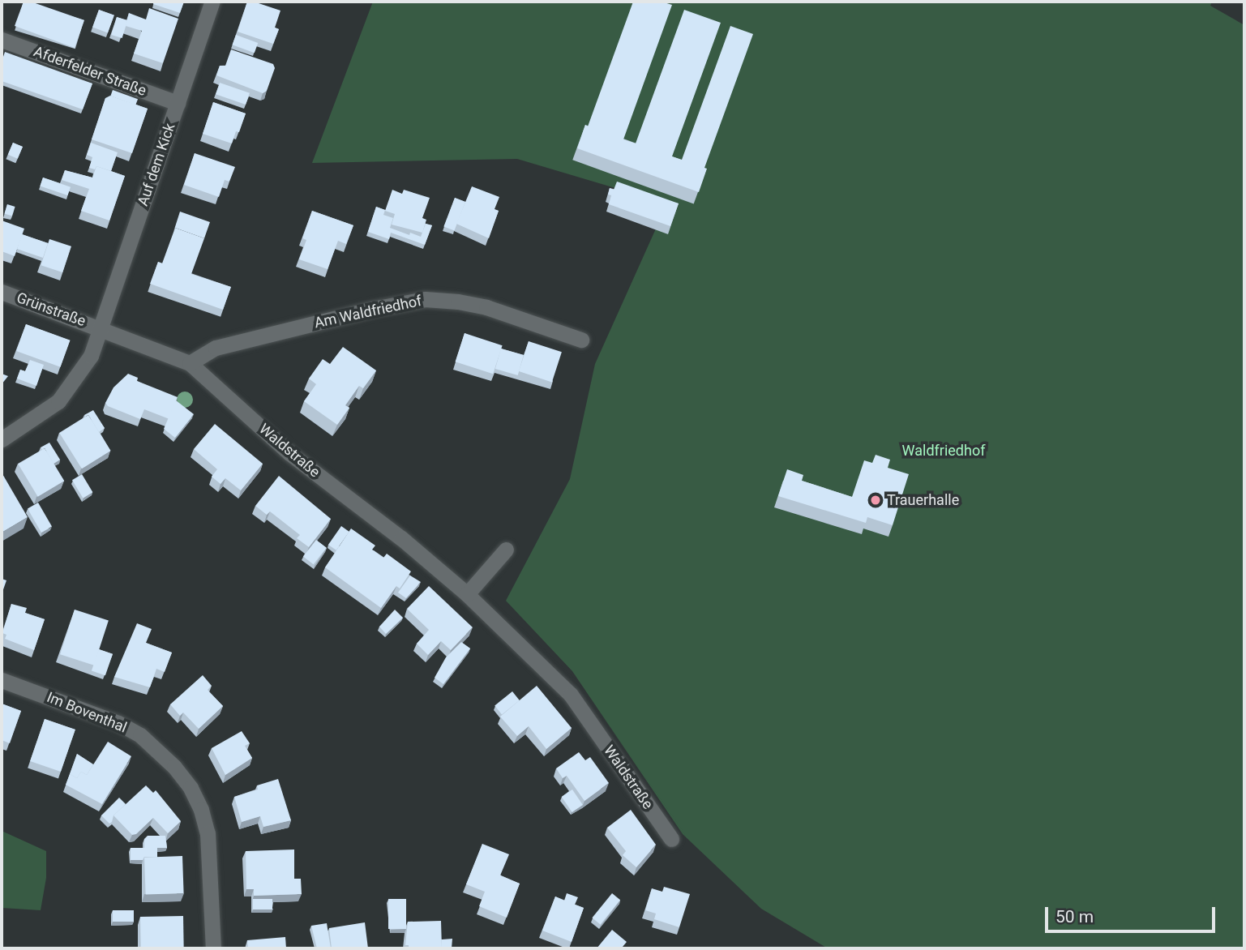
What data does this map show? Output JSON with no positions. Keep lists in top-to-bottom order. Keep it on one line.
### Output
{"streets":{"street":["Afderfelder Straße","Auf dem Kick","Grünstraße","Am Waldfriedhof","Waldstraße","Im Boventhal"]},"crossings":[["Afderfelder Straße","Auf dem Kick"],["Auf dem Kick","Grünstraße"],["Auf dem Kick","Waldstraße"],["Grünstraße","Waldstraße"],["Am Waldfriedhof","Waldstraße"]],"parks":["Waldfriedhof"],"places":["Trauerhalle"],"scale_bar":"50 m"}
